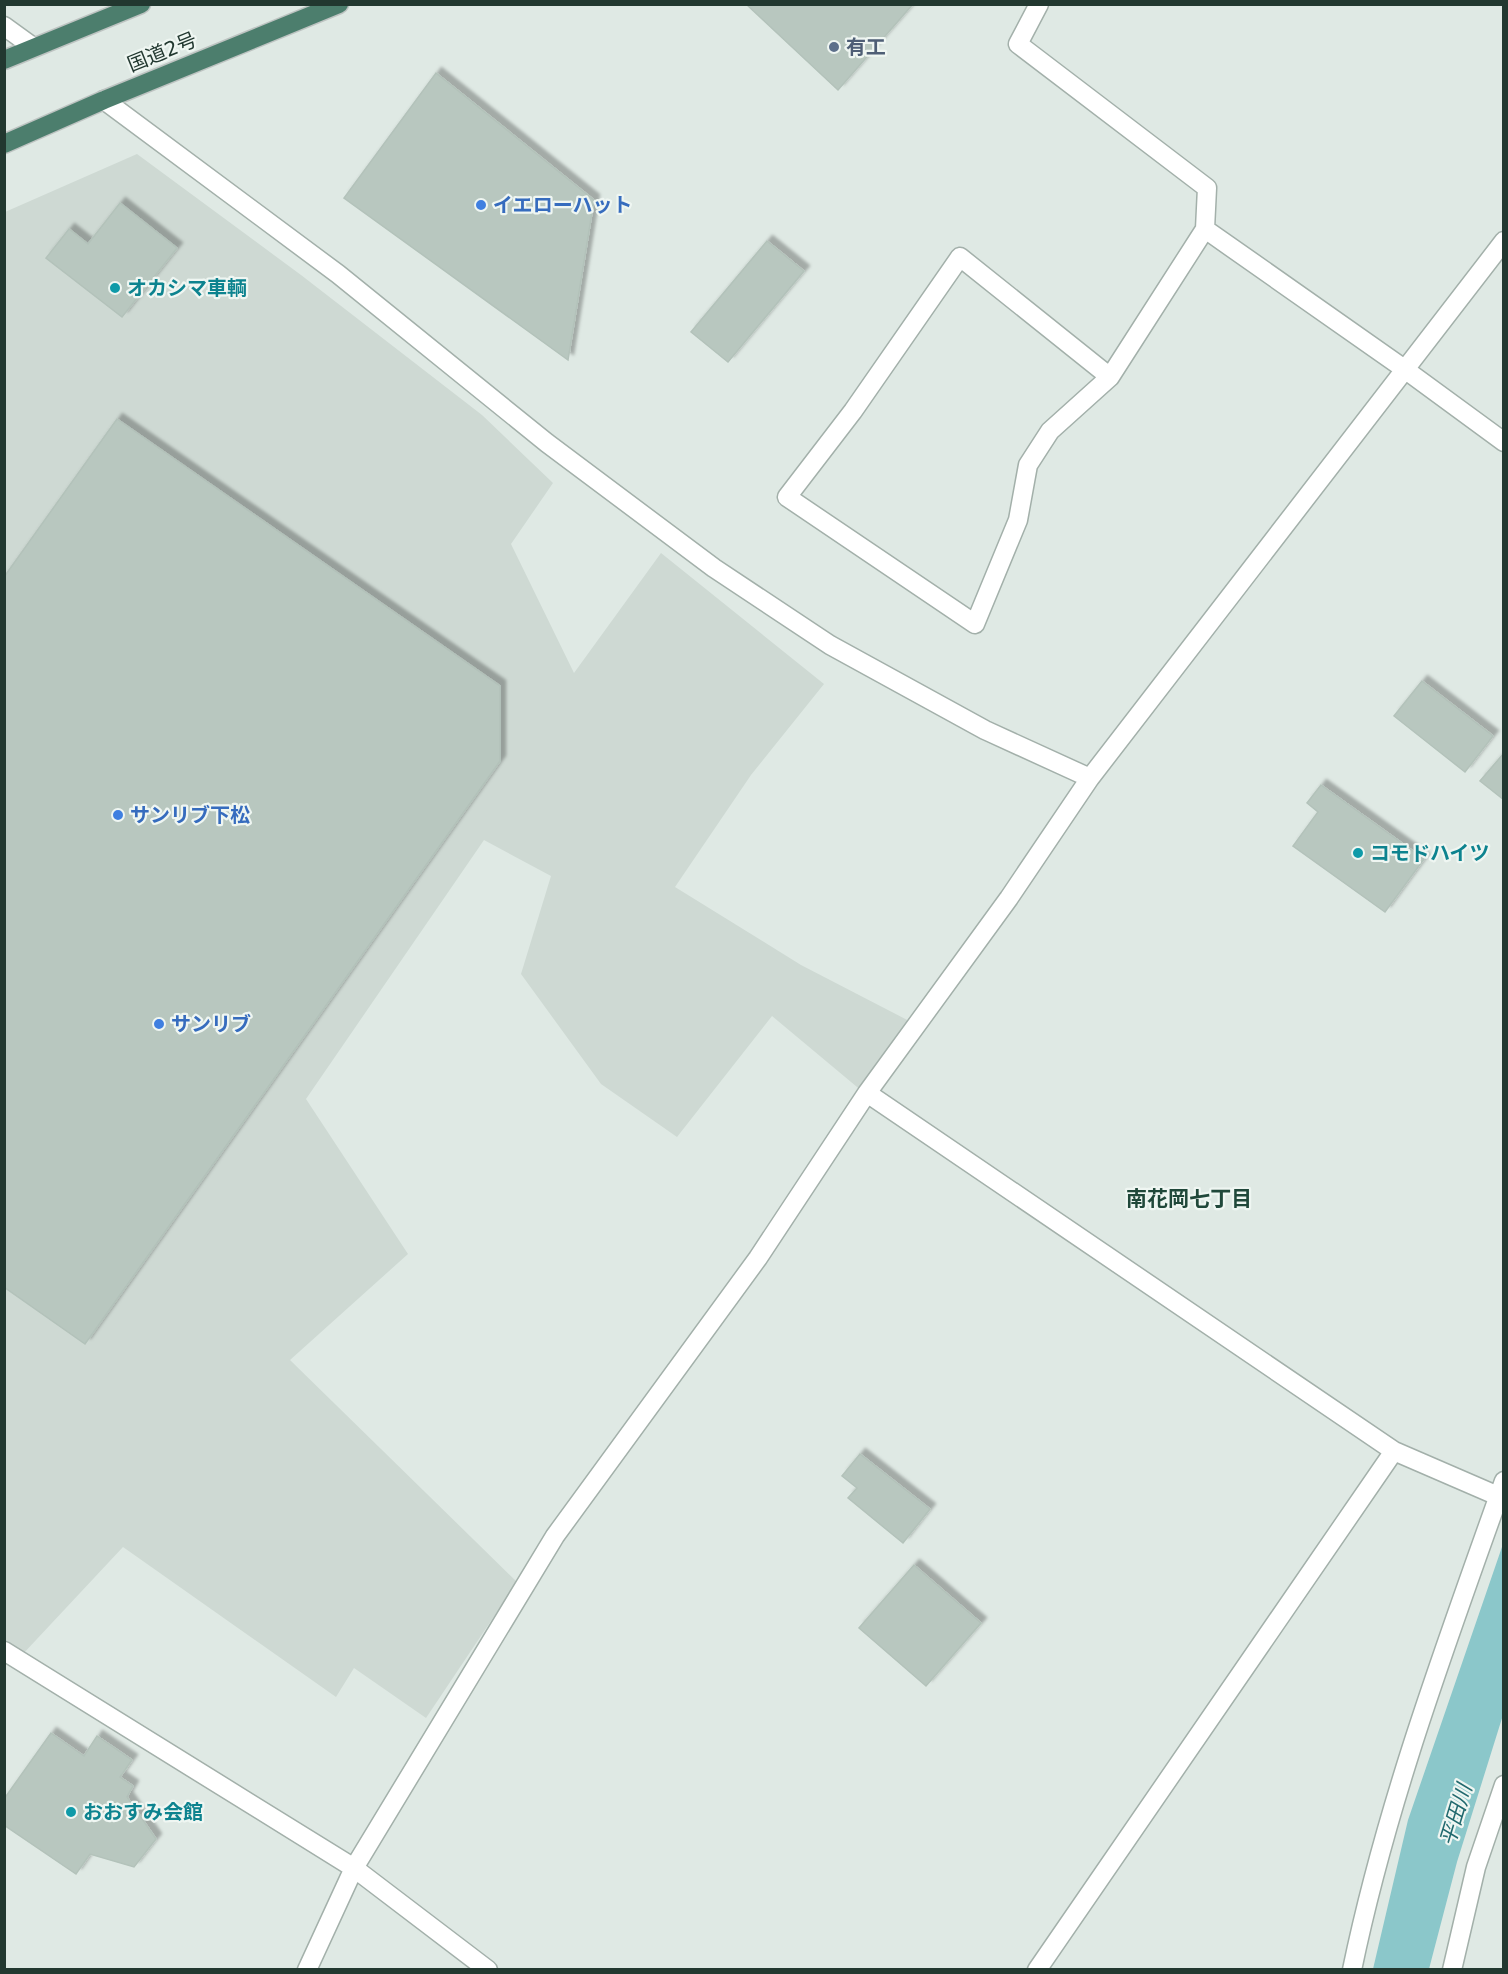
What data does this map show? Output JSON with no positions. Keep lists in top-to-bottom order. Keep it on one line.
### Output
{"streets":{"highway":["国道2号"]},"districts":["南花岡七丁目"],"water":["平田川"],"places":["有工","イエローハット","オカシマ車輌","サンリブ下松","コモドハイツ","サンリブ","おおすみ会館"]}
